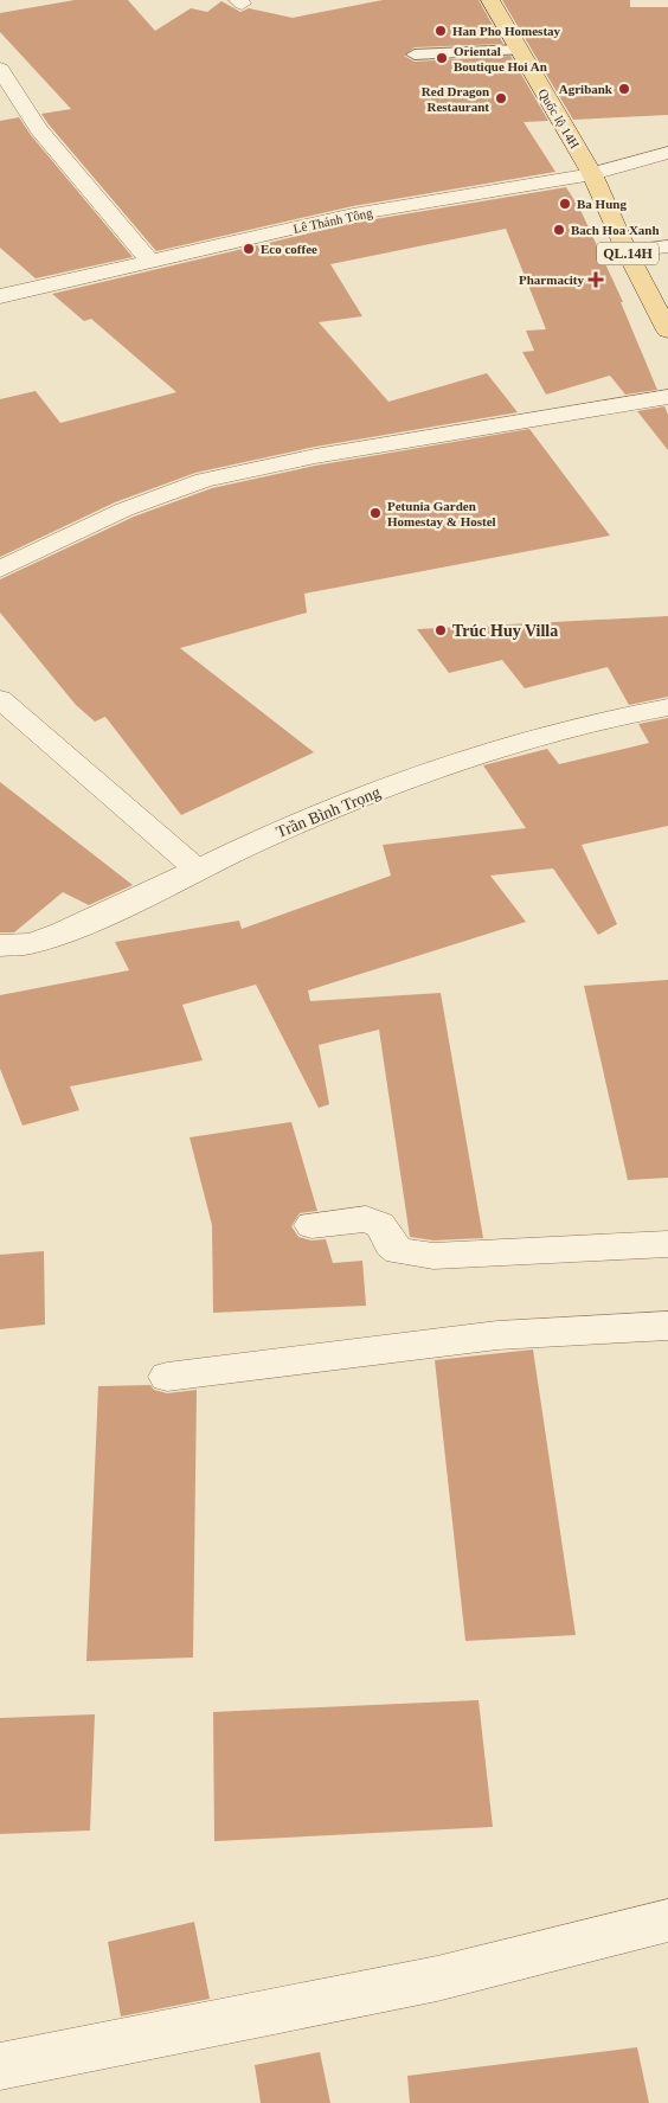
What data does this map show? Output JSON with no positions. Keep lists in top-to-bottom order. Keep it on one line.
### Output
{"streets":{"main road":["Quốc lộ 14H","QL.14H"],"street":["Lê Thánh Tông","Trần Bình Trọng"]},"crossings":[["Quốc lộ 14H","Lê Thánh Tông"],["Quốc lộ 14H","QL.14H"],["Lê Thánh Tông","QL.14H"]],"places":{"other":["Han Pho Homestay","Oriental Boutique Hoi An","Agribank","Red Dragon Restaurant","Ba Hung","Bach Hoa Xanh","Eco coffee","Petunia Garden Homestay & Hostel","Trúc Huy Villa"],"health":["Pharmacity"]}}
